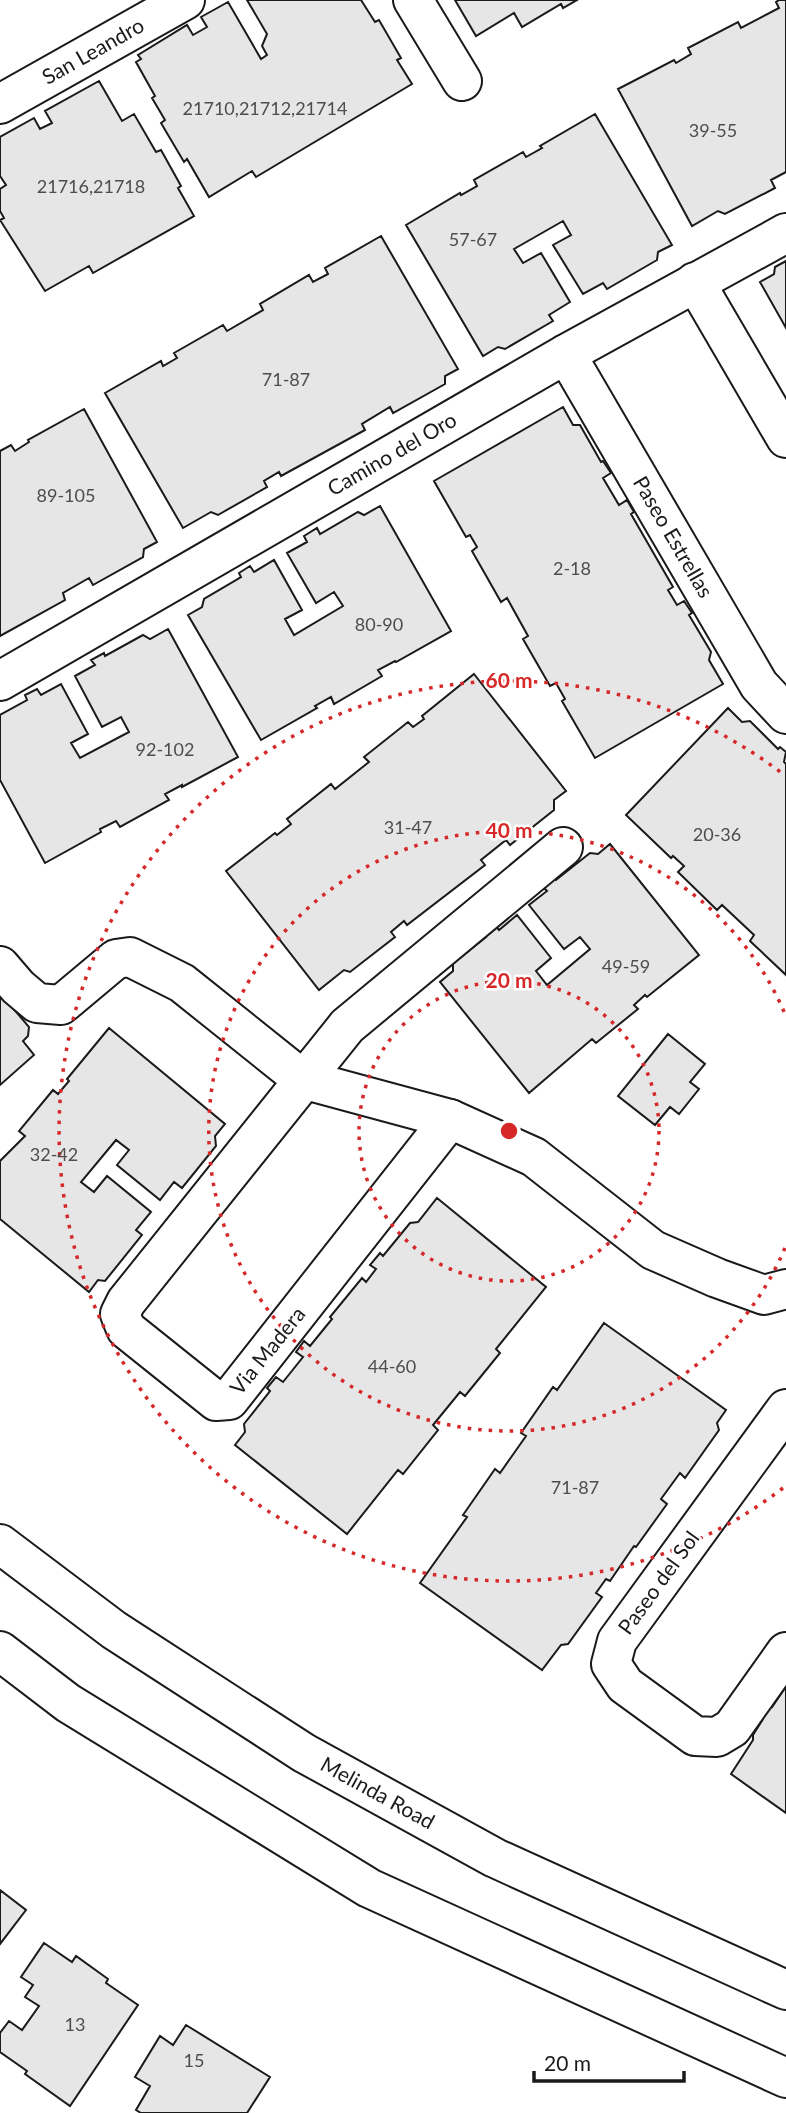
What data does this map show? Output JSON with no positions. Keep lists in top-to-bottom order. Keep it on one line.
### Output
{"streets":{"street":["San Leandro","Camino del Oro","Paseo Estrellas","Via Madera","Paseo del Sol","Melinda Road"]},"crossings":[["Camino del Oro","Paseo Estrellas"]],"house_numbers":["21710,21712,21714","39-55","21716,21718","57-67","71-87","89-105","2-18","80-90","92-102","31-47","20-36","49-59","32-42","44-60","71-87","13","15"],"scale_bar":"20 m","rings":["60 m","40 m","20 m"]}
